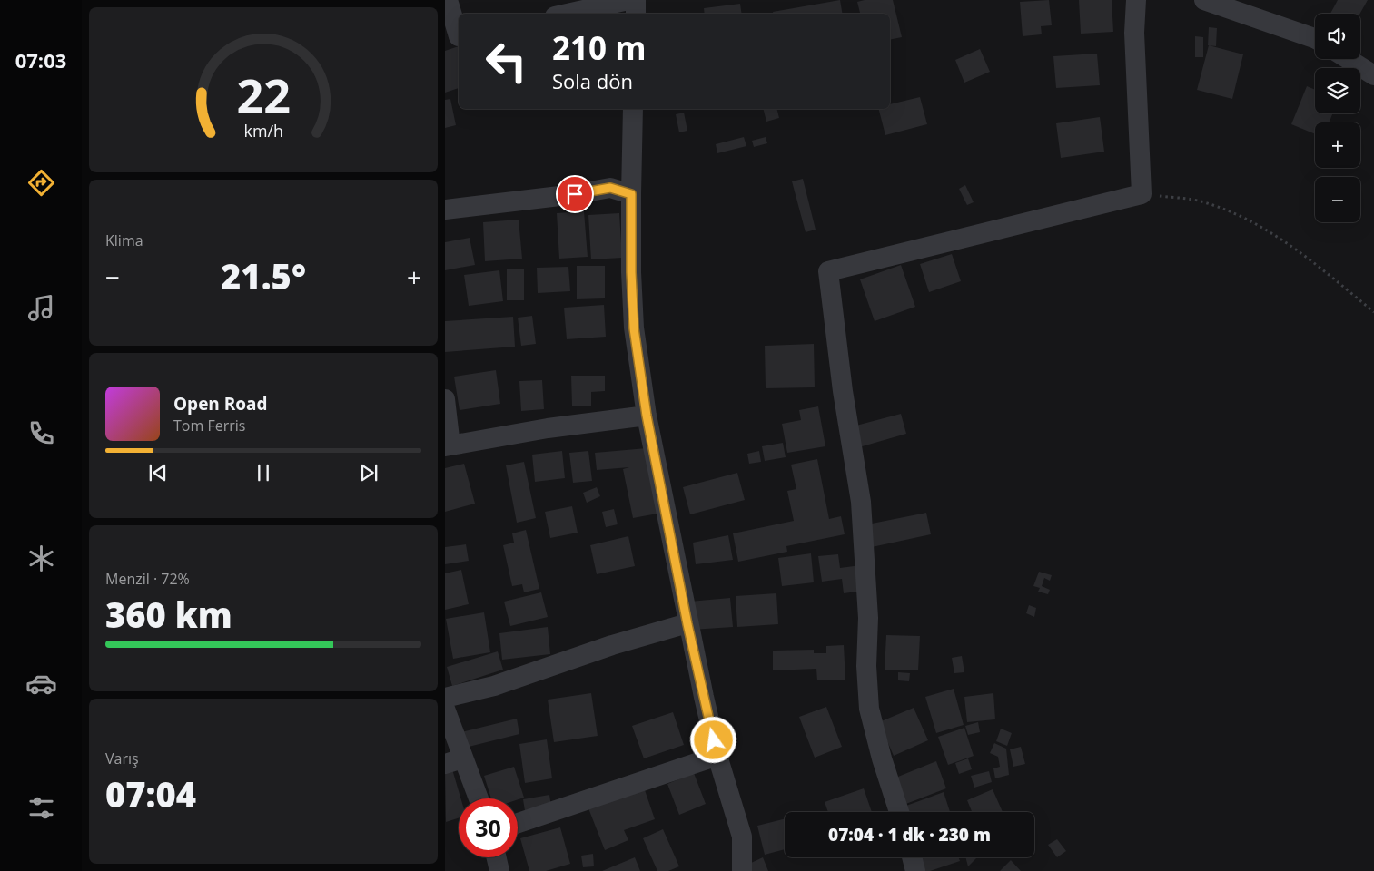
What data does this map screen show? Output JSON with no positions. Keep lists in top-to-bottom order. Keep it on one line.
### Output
{"page":{"tabs":"07:03","map_buttons":["+","−"],"turn":["210 m","Sola dön"],"tile":["Klima",["Menzil · 72%","360 km"],["Varış","07:04"]],"heat":["−","21.5°","+"],"song":["Open Road","Tom Ferris"],"limit":"30","trip":"07:04 · 1 dk · 230 m","gauge":["22","km/h"]}}
